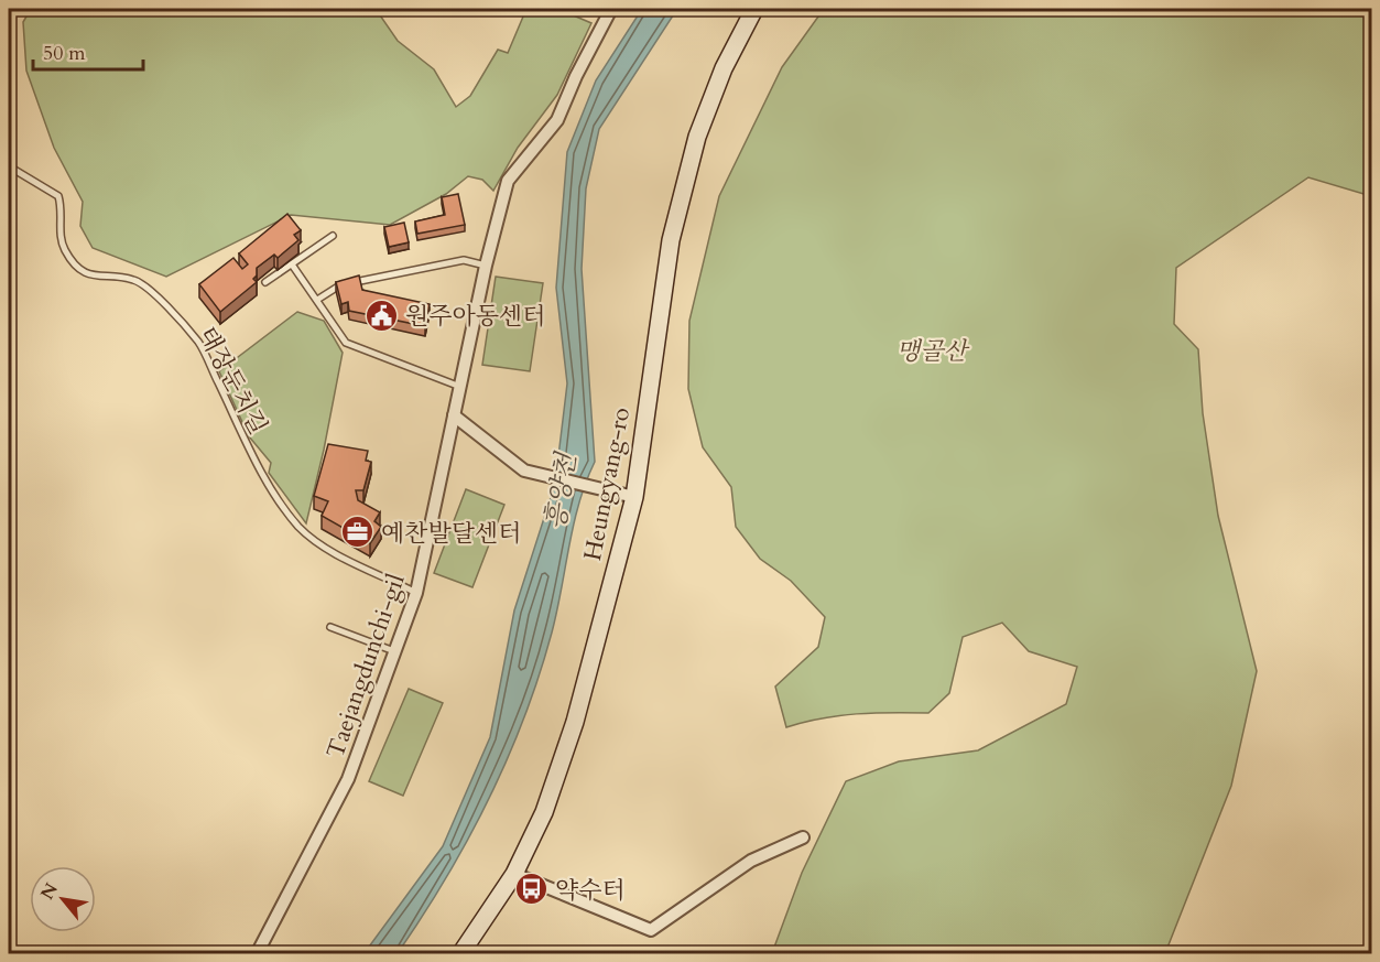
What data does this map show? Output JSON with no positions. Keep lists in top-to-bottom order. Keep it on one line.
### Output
{"streets":{"street":["Heungyang-ro","Taejangdunchi-gil"],"lane":["태장둔치길"]},"crossings":[["태장둔치길","Taejangdunchi-gil"]],"water":["흥양천"],"parks":["맹골산"],"places":{"public building":["원주아동센터"],"office":["예찬발달센터"],"bus stop":["약수터"]},"scale_bar":"50 m","north":"top left"}
